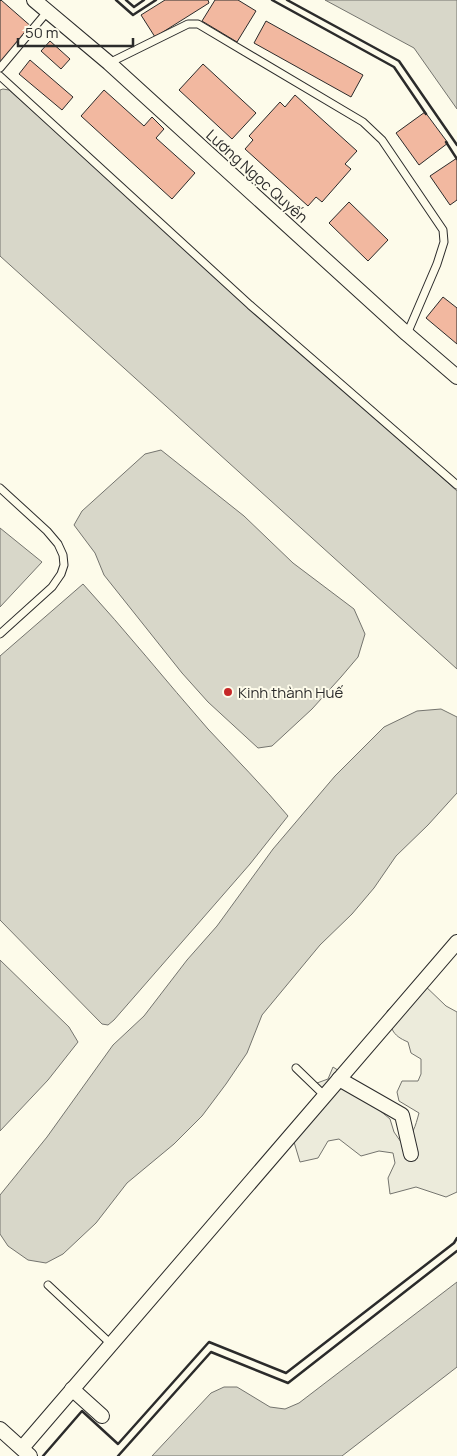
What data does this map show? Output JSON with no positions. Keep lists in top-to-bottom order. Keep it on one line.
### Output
{"streets":{"street":["Lương Ngọc Quyến"]},"places":["Kinh thành Huế"],"scale_bar":"50 m"}
